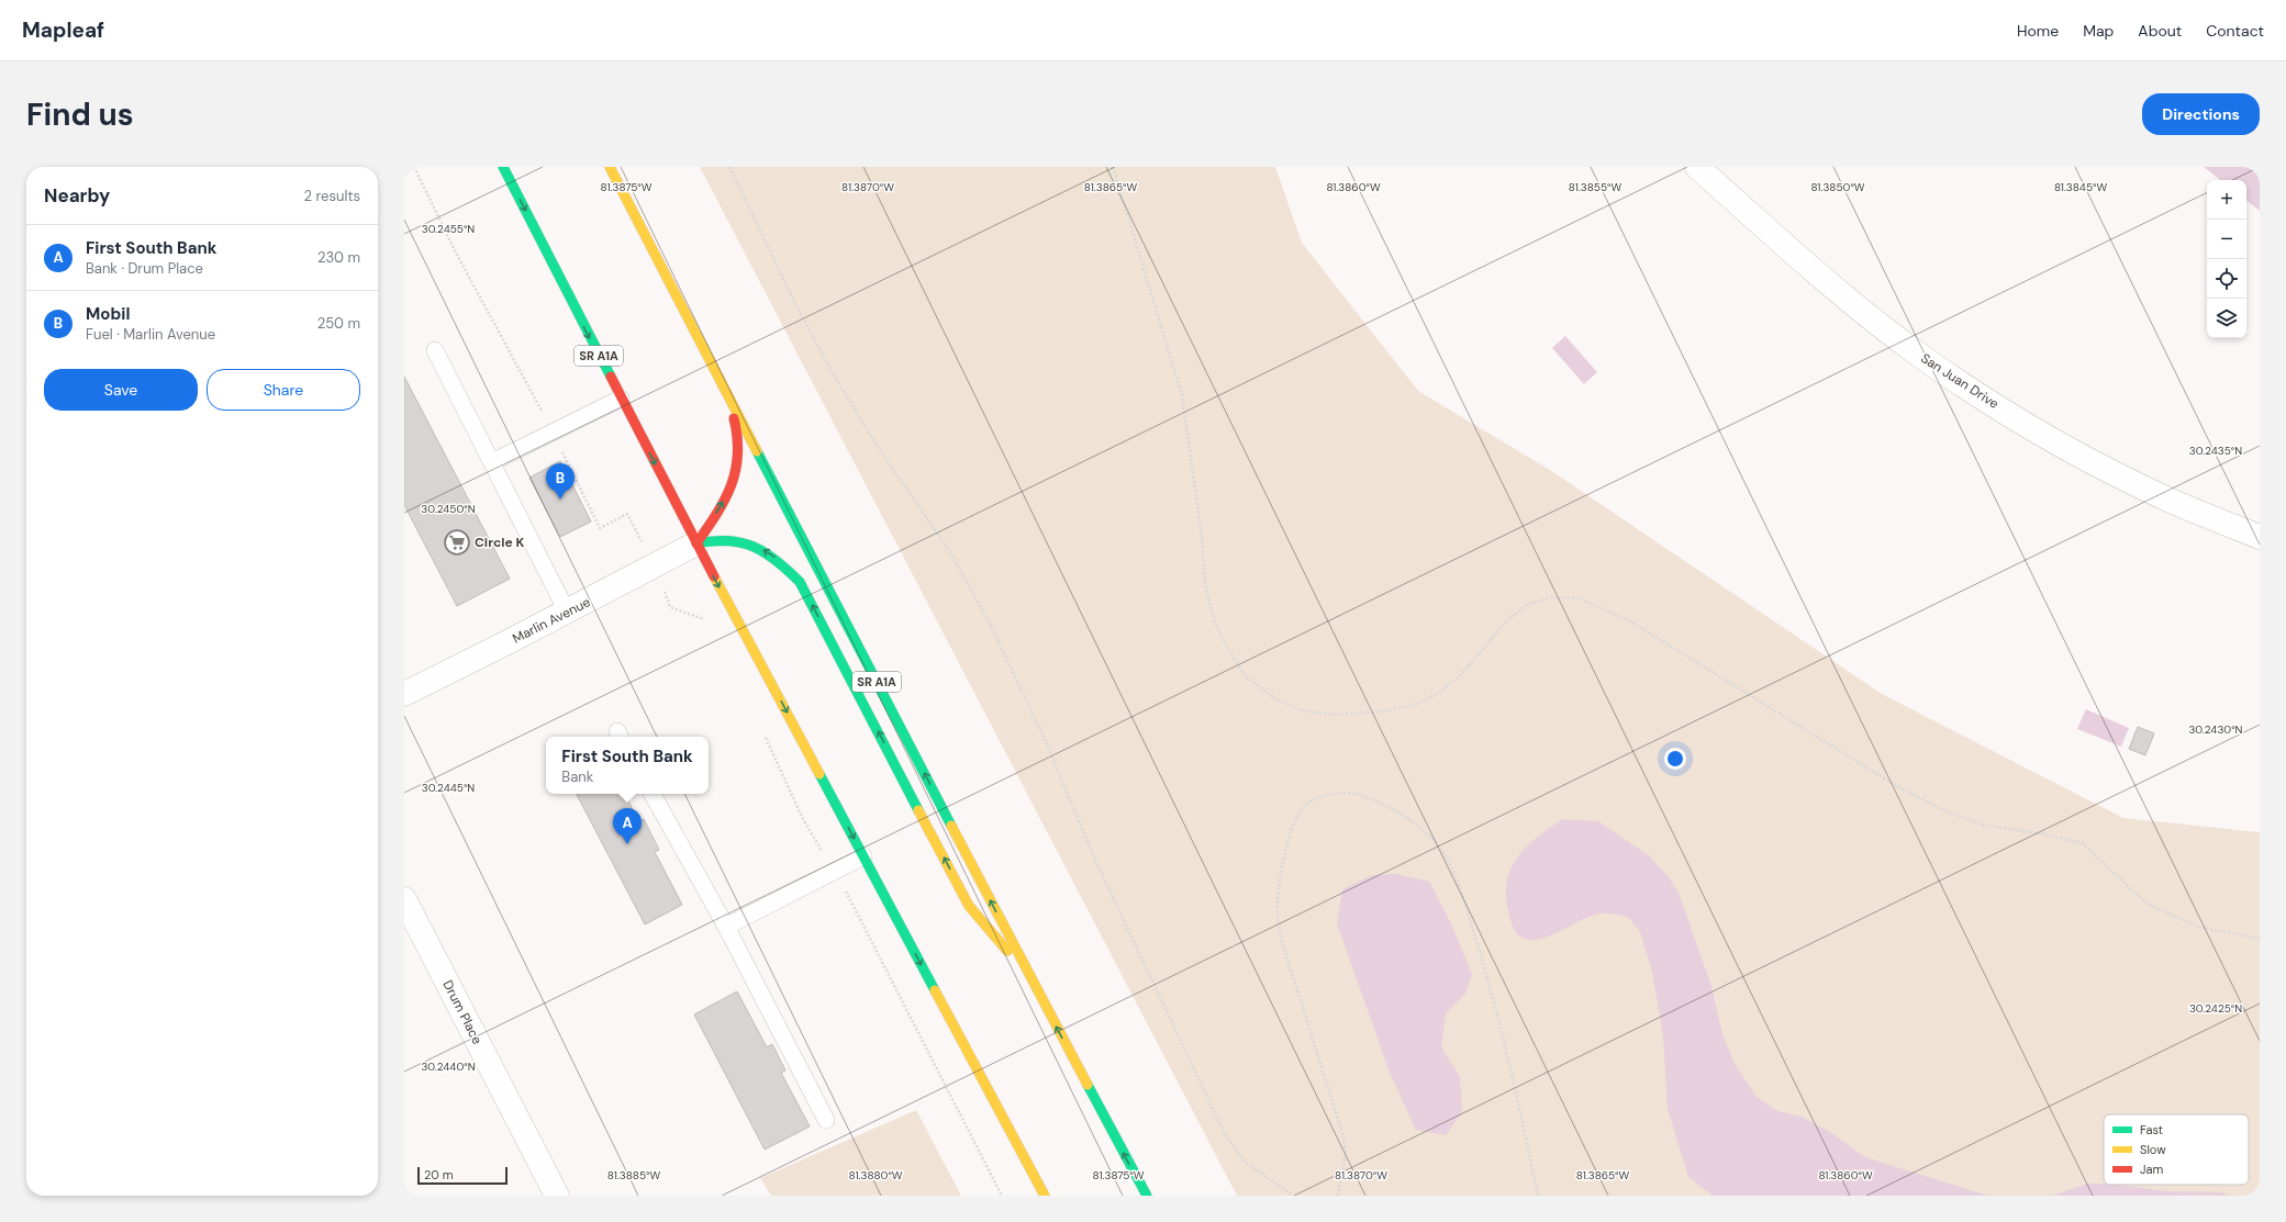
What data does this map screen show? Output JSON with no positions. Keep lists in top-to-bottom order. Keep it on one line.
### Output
{"streets":{"main road":["SR A1A"],"street":["San Juan Drive","Marlin Avenue","Drum Place"]},"crossings":[["SR A1A","Marlin Avenue"]],"places":{"supermarket":["Circle K"]},"legend":["Fast","Slow","Jam"],"scale_bar":"20 m","page":{"header":"Mapleaf","nav":["Home","Map","About","Contact"],"buttons":["Directions",["Save","Share"]],"title":"Find us","heading":["Nearby","2 results"],"map_buttons":["+","−"],"list":[{"mark":"A","name":"First South Bank","note":"Bank · Drum Place","value":"230 m"},{"mark":"B","name":"Mobil","note":"Fuel · Marlin Avenue","value":"250 m"}],"pins":["B","A"],"popup":["First South Bank","Bank"],"scale":"20 m"},"coordinates":["81.3875°W","81.3870°W","81.3865°W","81.3850°W","81.3845°W","81.3860°W","81.3855°W","30.2455°N","30.2435°N","30.2450°N","30.2430°N","30.2445°N","30.2425°N","30.2440°N","81.3885°W","81.3880°W"]}
